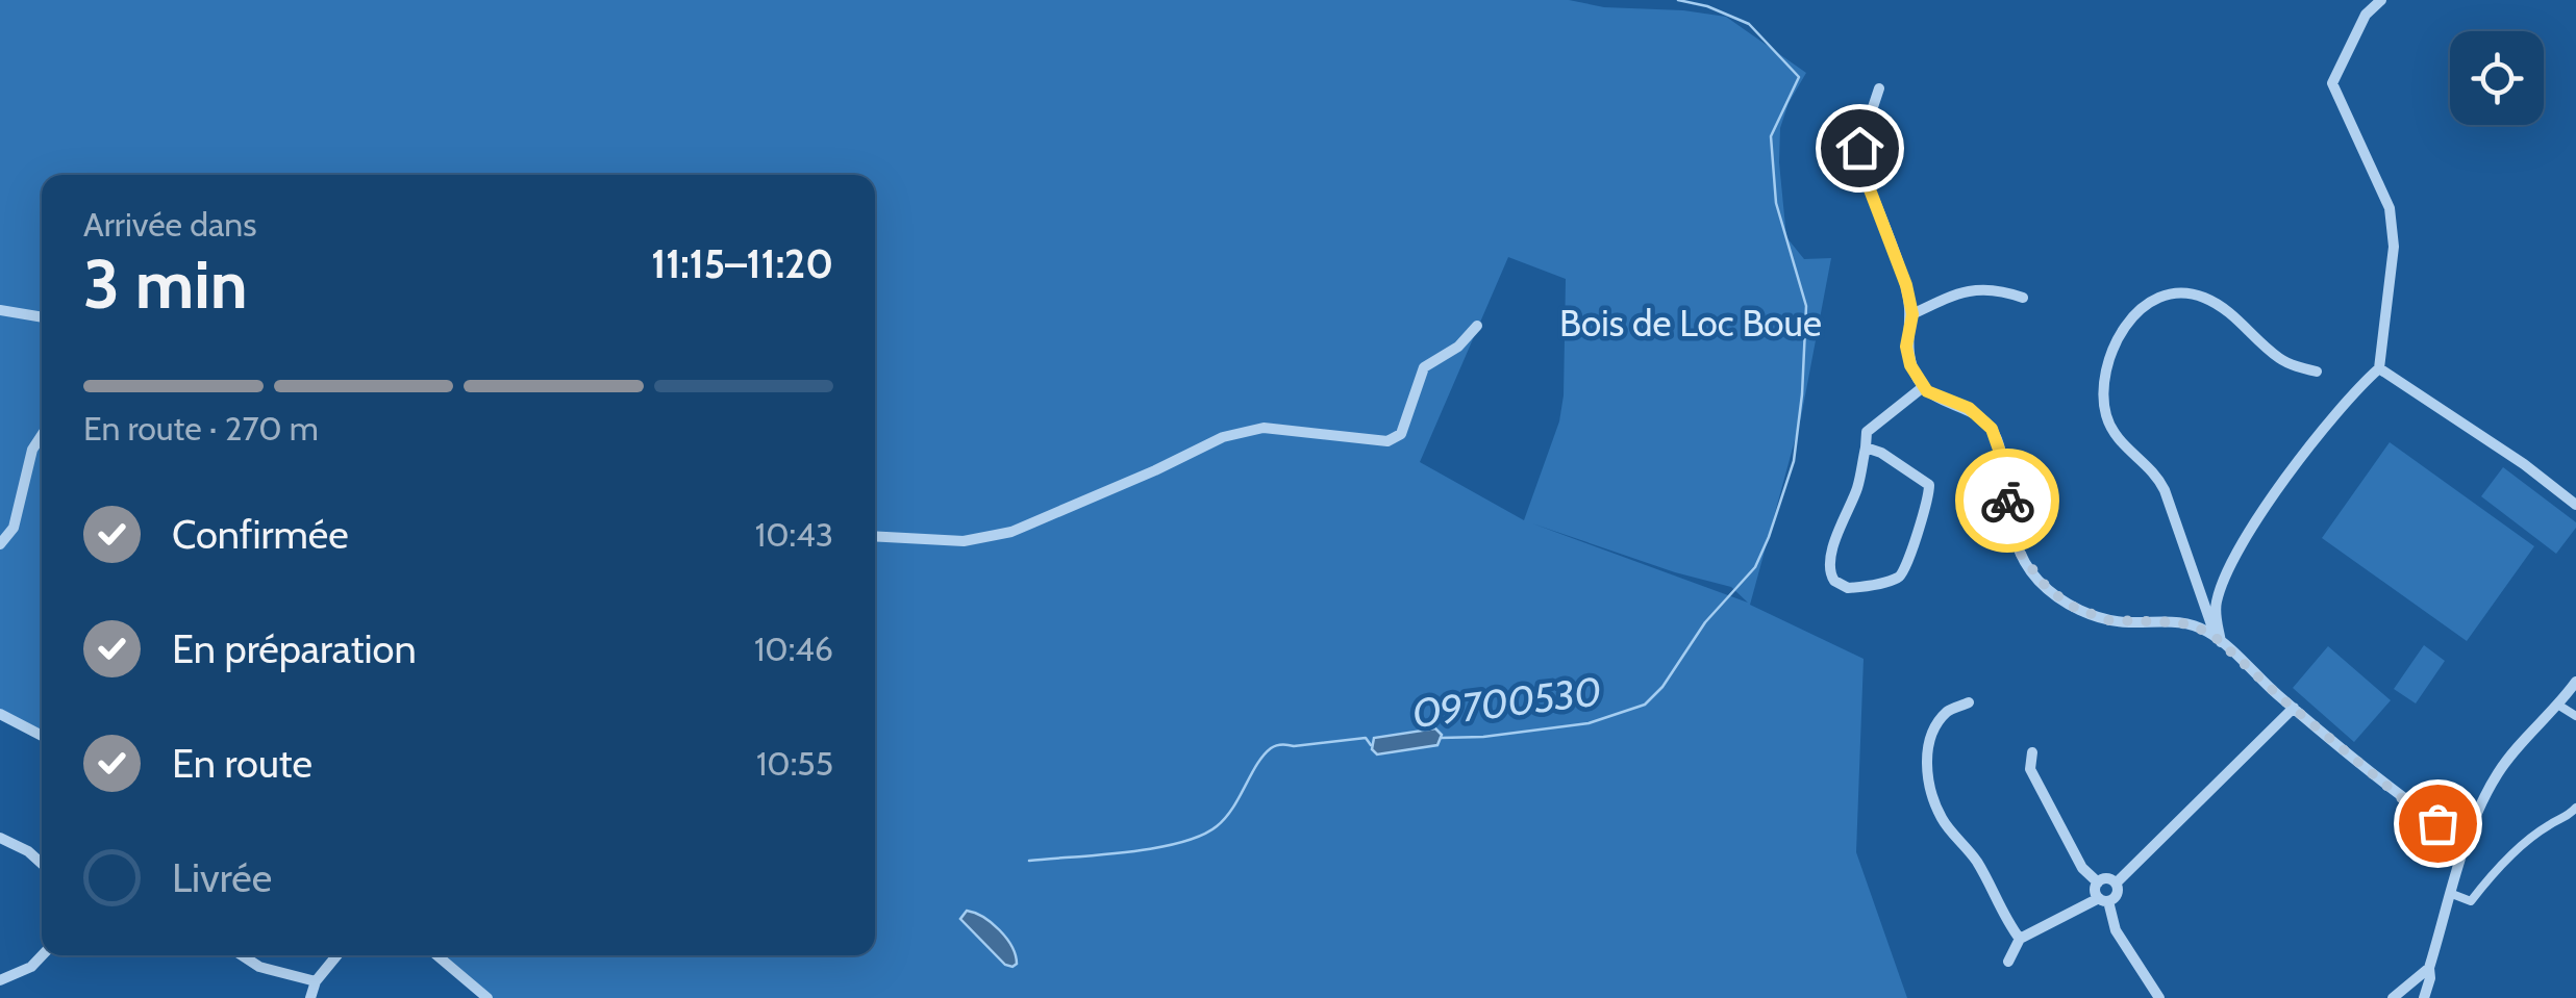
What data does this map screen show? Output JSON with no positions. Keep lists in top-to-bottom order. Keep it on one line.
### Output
{"water":["O9700530"],"parks":["Bois de Loc Boue"],"page":{"heading":["3 min","Arrivée dans","11:15–11:20"],"bar":"En route · 270 m","list":[["Confirmée","10:43"],["En préparation","10:46"],["En route","10:55"],"Livrée"]}}
